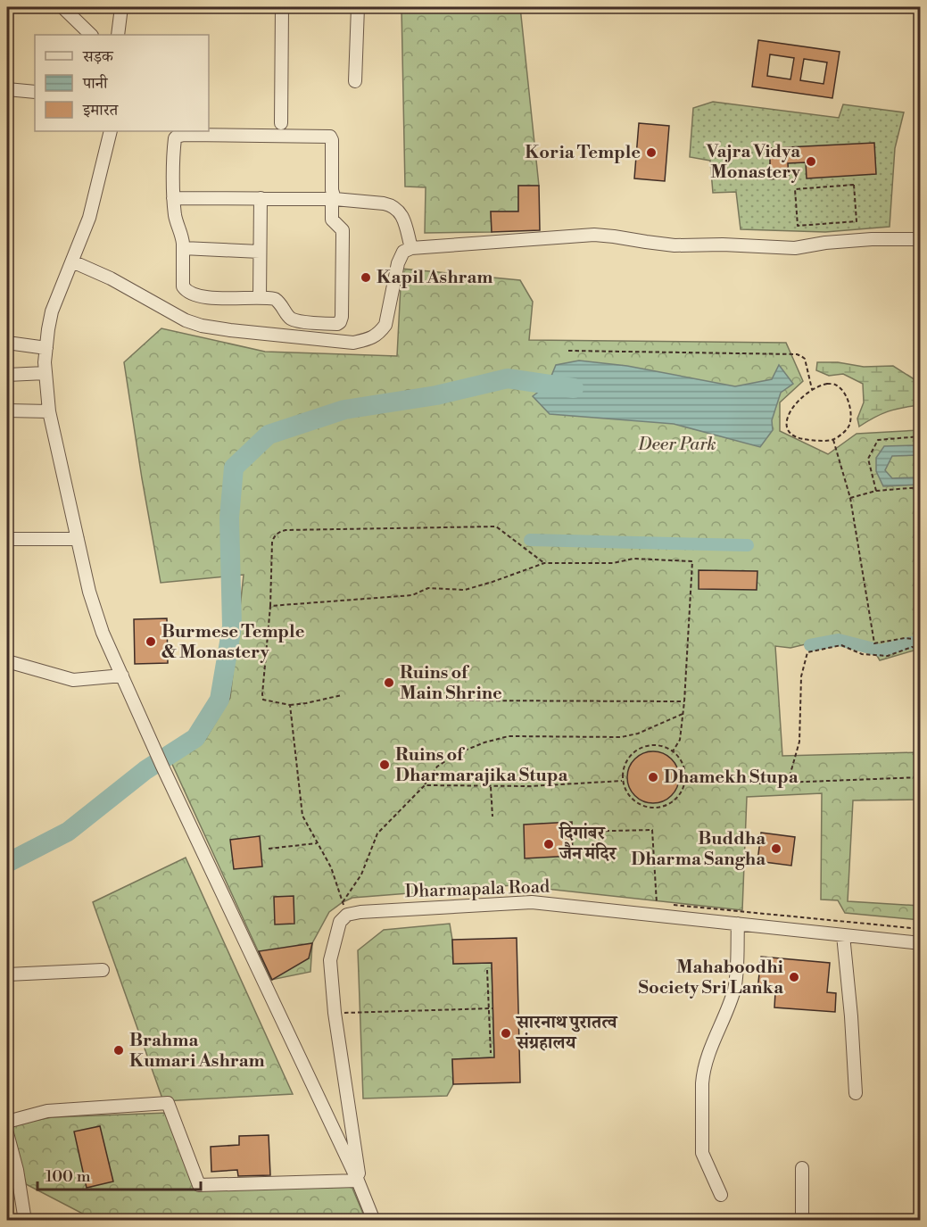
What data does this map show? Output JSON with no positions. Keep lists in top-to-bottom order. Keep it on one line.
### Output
{"streets":{"street":["Dharmapala Road"]},"parks":["Deer Park"],"places":["Koria Temple","Vajra Vidya Monastery","Kapil Ashram","Burmese Temple & Monastery","Ruins of Main Shrine","Ruins of Dharmarajika Stupa","Dhamekh Stupa","दिगांबर जैन मंदिर","Buddha Dharma Sangha","Mahaboodhi Society Sri Lanka","सारनाथ पुरातत्व संग्रहालय","Brahma Kumari Ashram"],"legend":["सड़क","पानी","इमारत"],"scale_bar":"100 m"}
